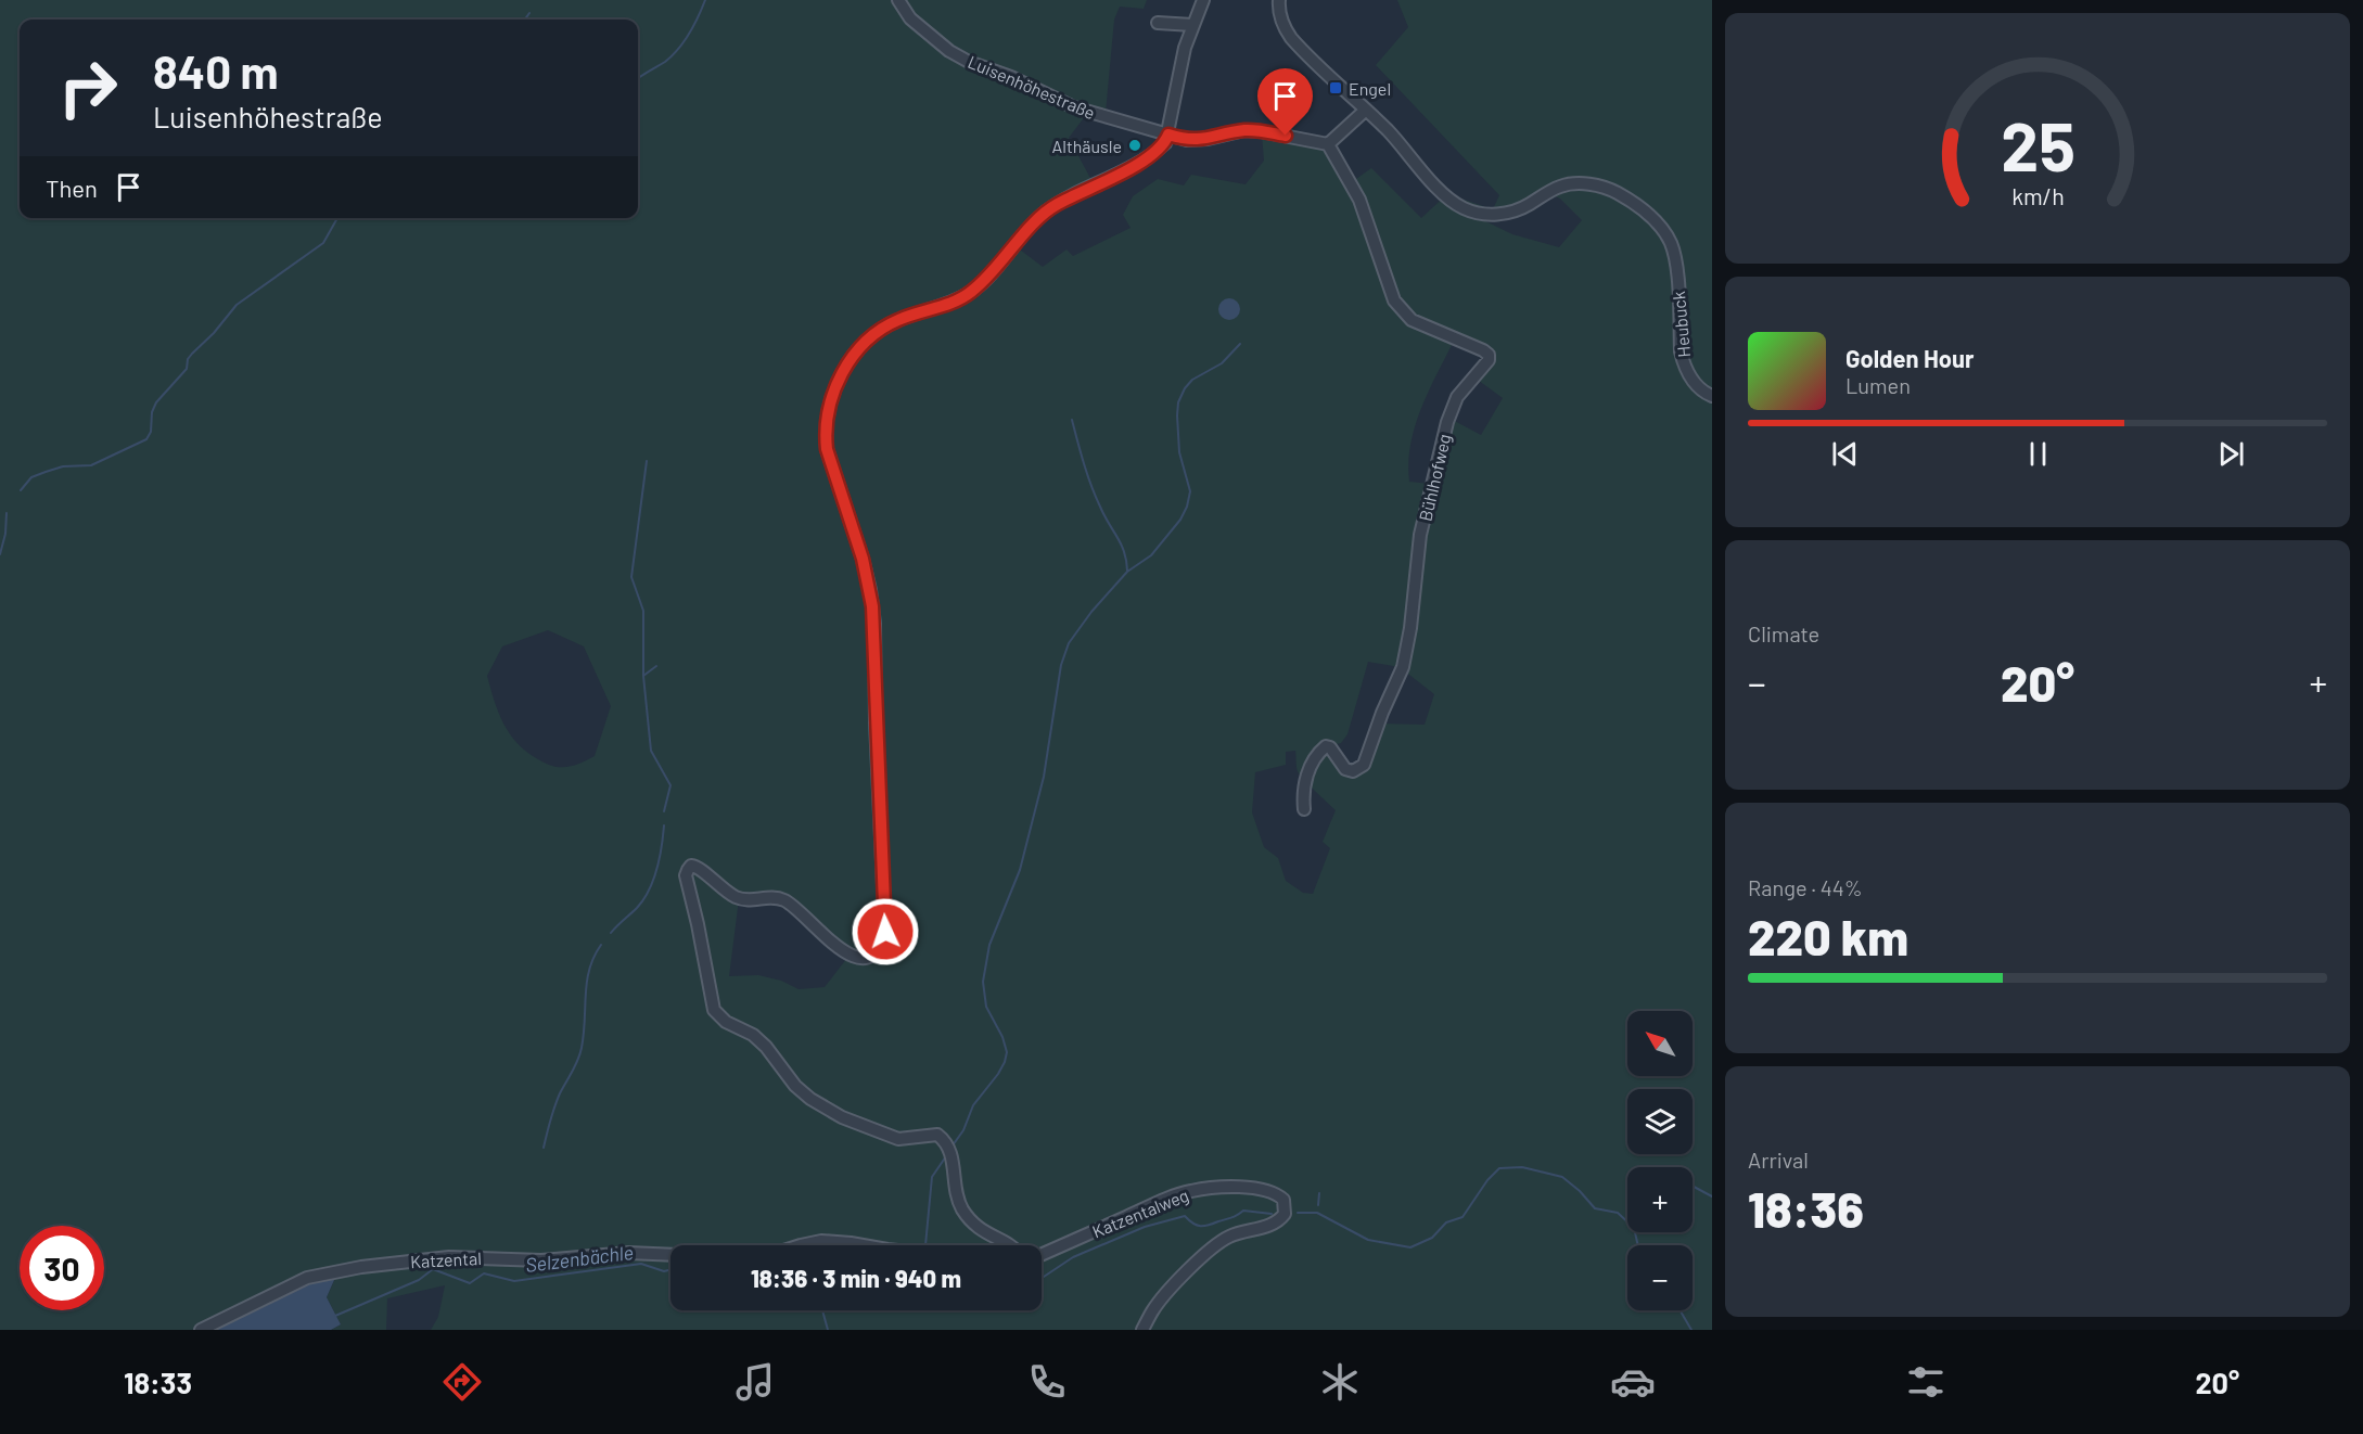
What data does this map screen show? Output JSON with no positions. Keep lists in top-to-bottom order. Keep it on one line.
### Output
{"streets":{"street":["Luisenhöhestraße","Heubuck","Bühlhofweg","Katzentalweg","Katzental"]},"crossings":[["Luisenhöhestraße","Bühlhofweg"]],"water":["Selzenbächle"],"places":{"transit":["Engel"],"other":["Althäusle"]},"north":"top left","page":{"turn":["840 m","Luisenhöhestraße"],"then":"Then","song":["Golden Hour","Lumen"],"tile":["Climate",["Range · 44%","220 km"],["Arrival","18:36"]],"heat":["−","20°","+"],"map_buttons":["+","−"],"limit":"30","trip":"18:36 · 3 min · 940 m","tabs":["18:33","20°"],"gauge":["25","km/h"]}}
